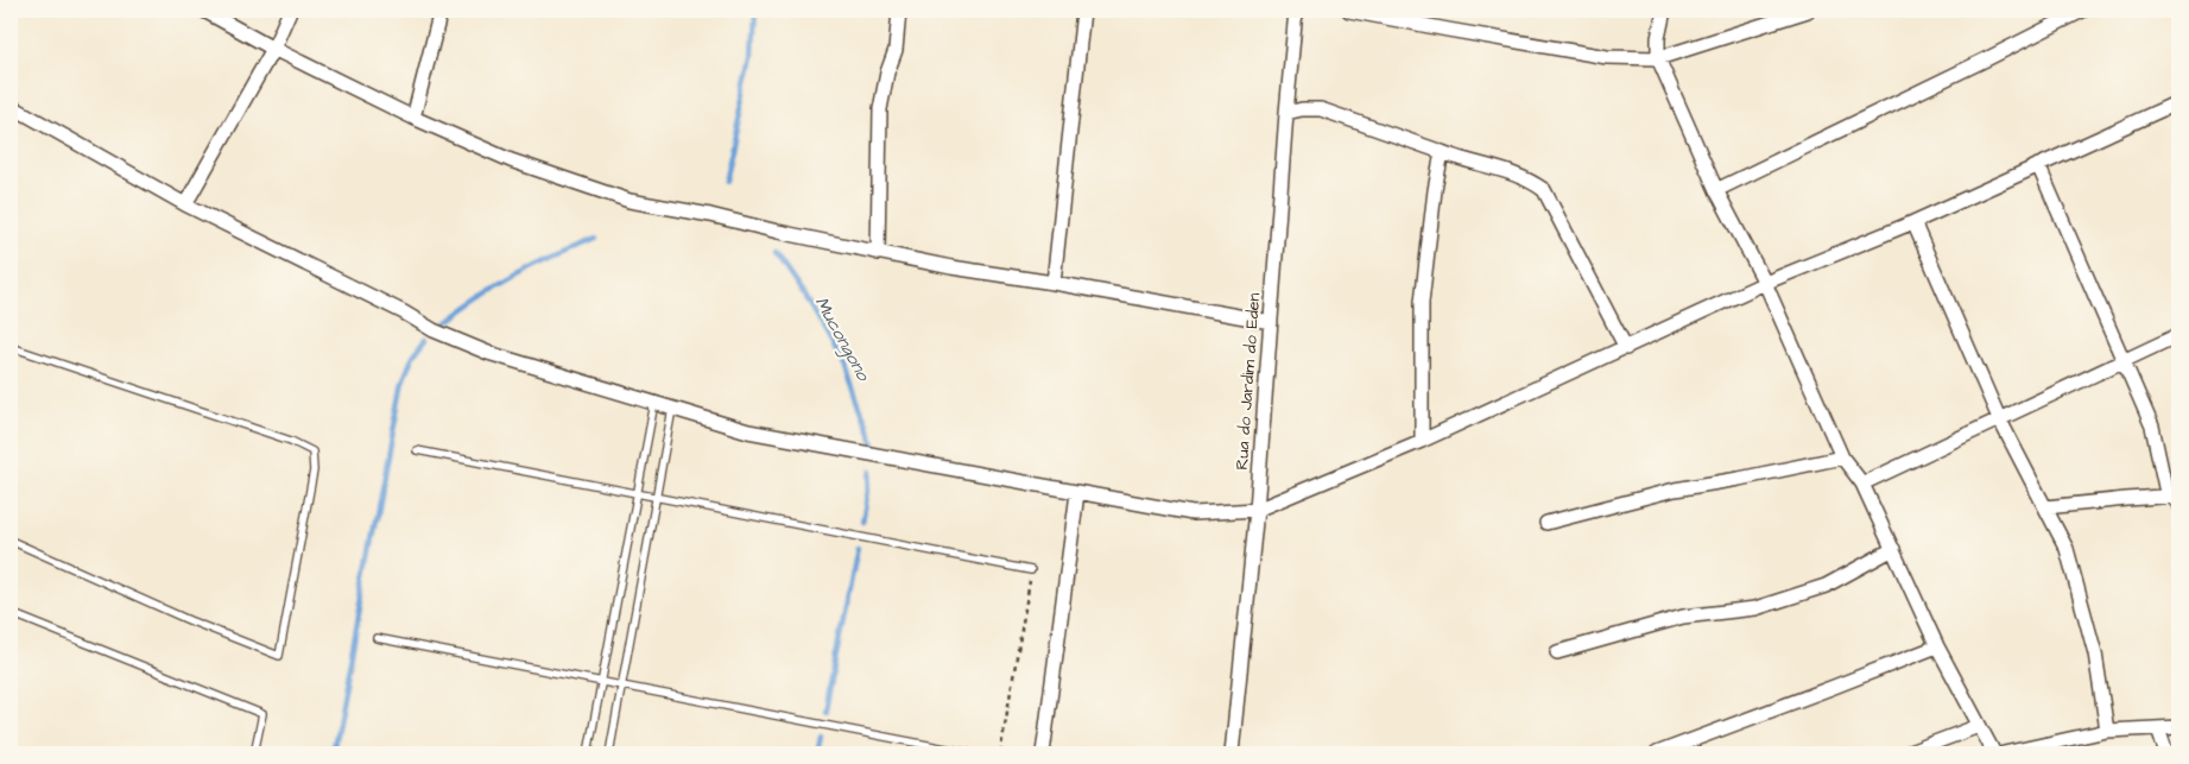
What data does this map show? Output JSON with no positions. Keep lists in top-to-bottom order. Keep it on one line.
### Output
{"streets":{"street":["Rua do Jardim do Eden"]},"water":["Mucongono"]}
